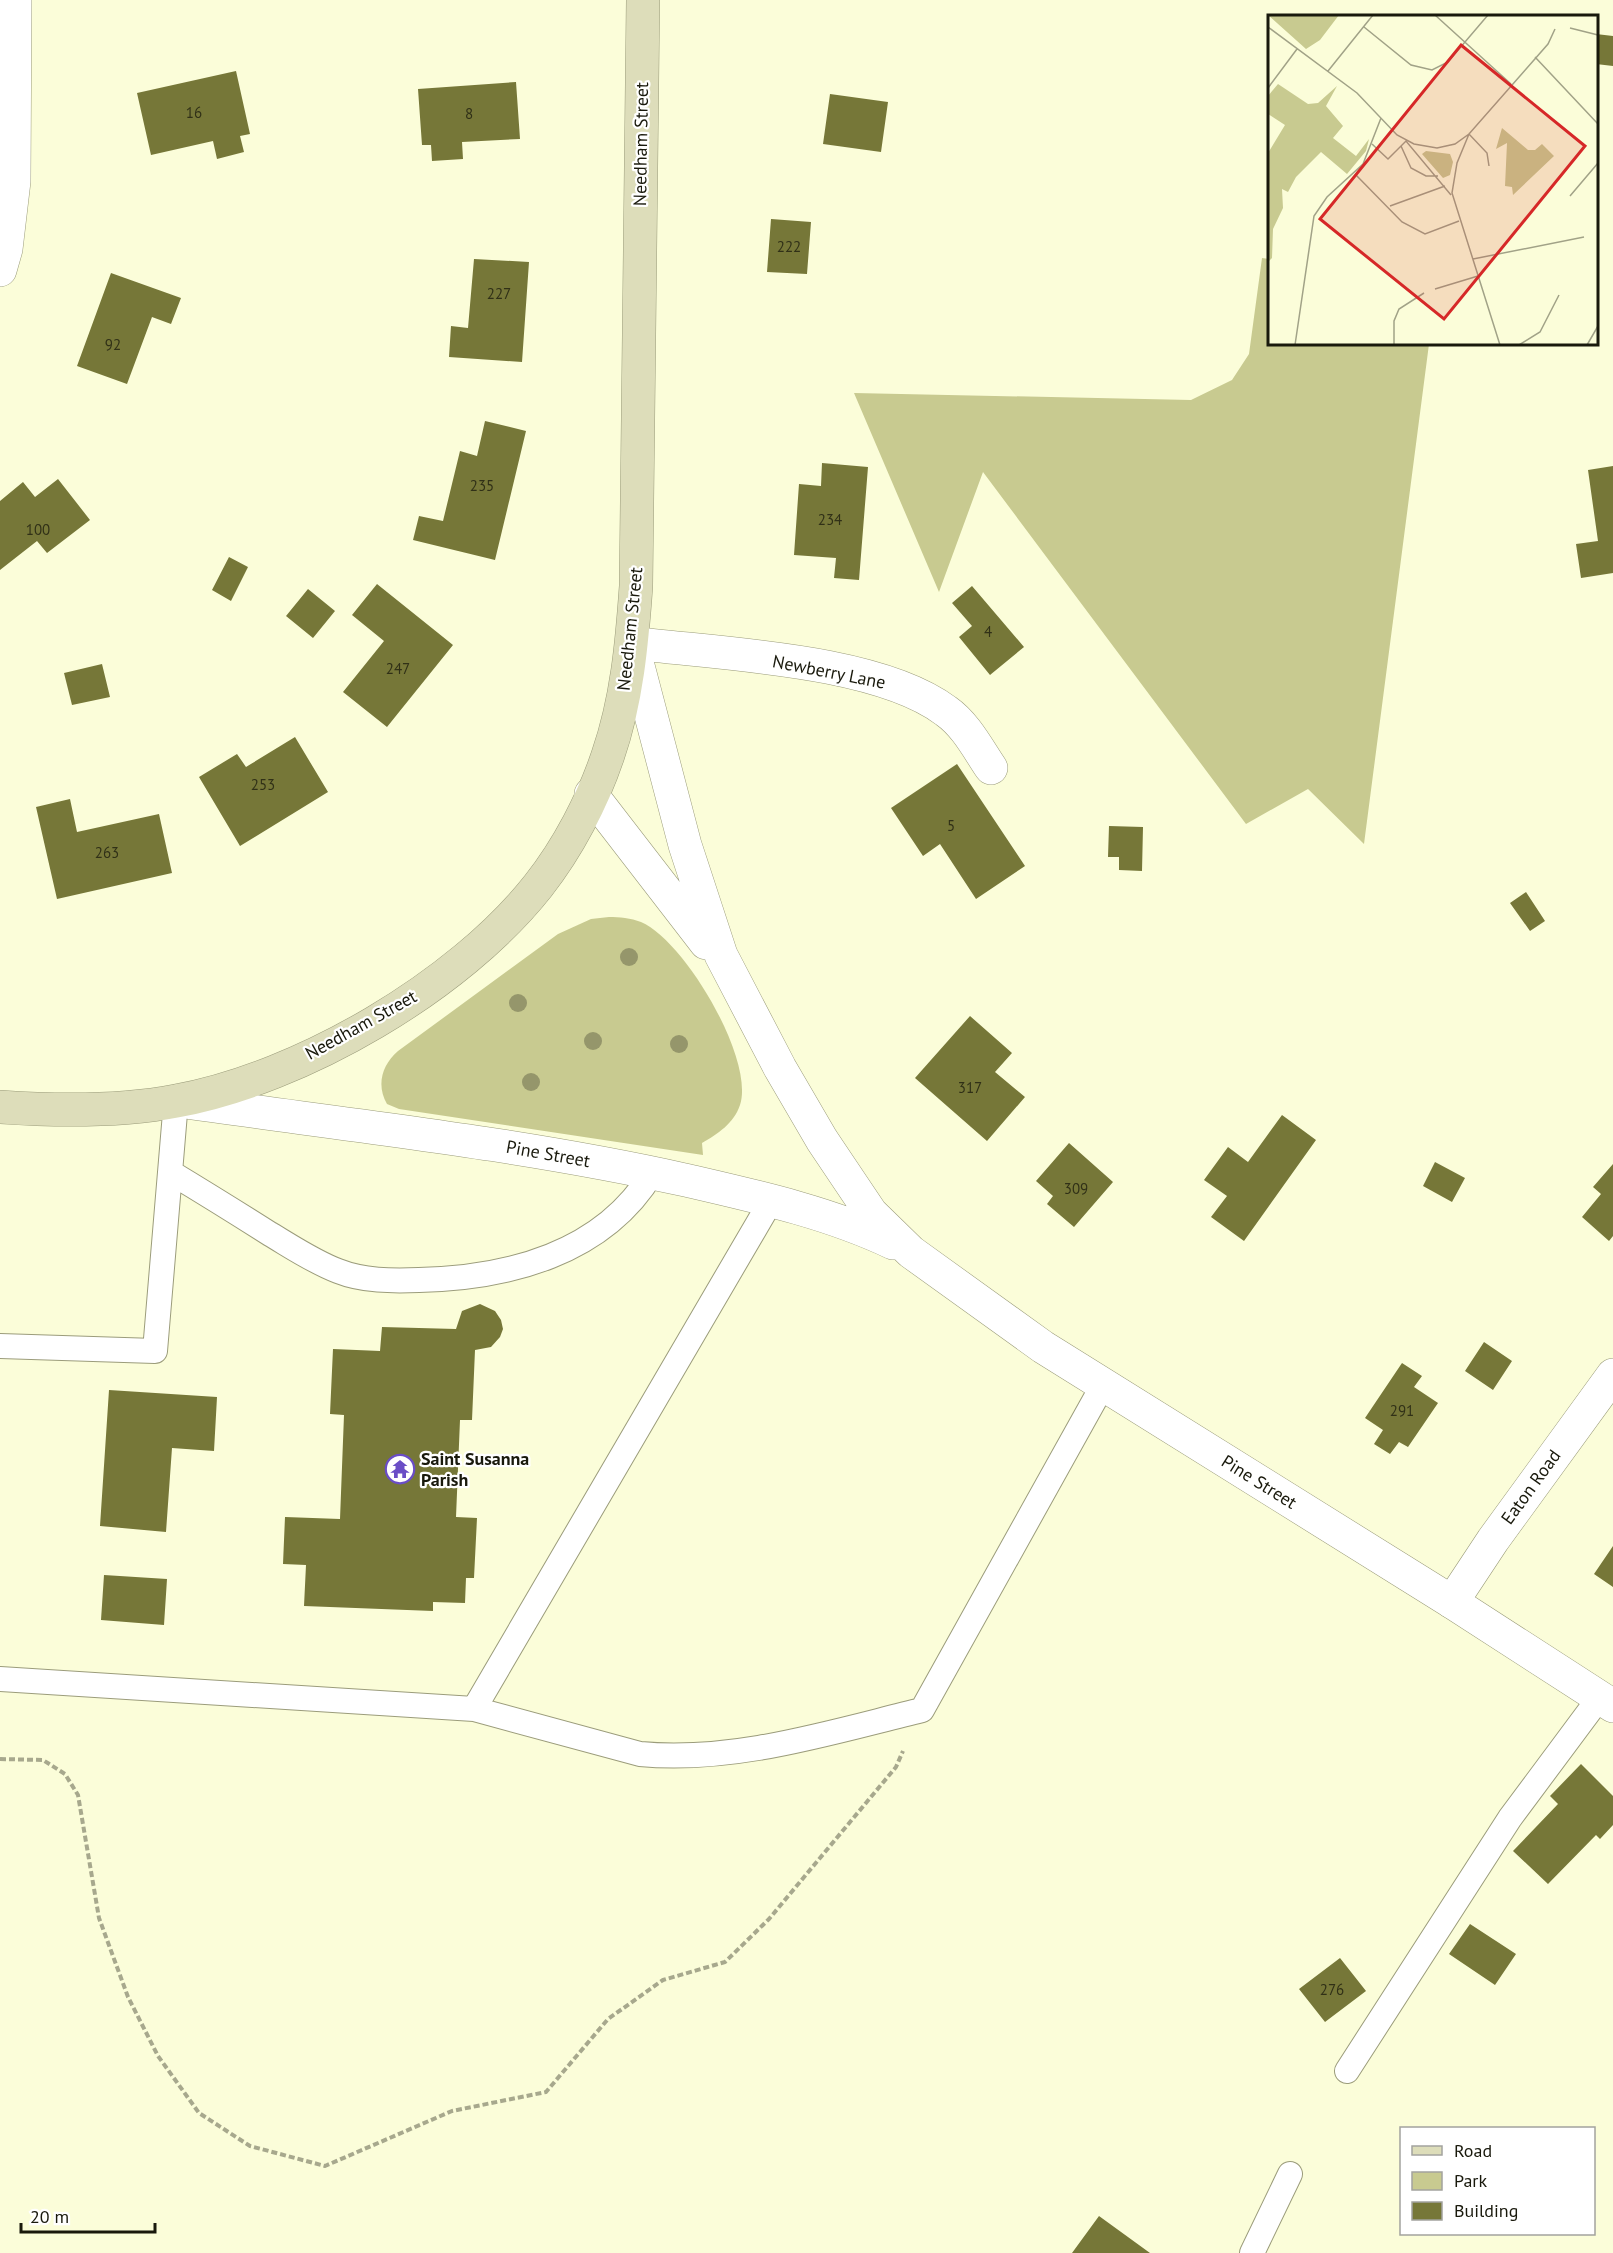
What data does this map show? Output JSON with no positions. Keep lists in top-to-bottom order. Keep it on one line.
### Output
{"streets":{"main road":["Needham Street"],"street":["Newberry Lane","Pine Street","Eaton Road"]},"crossings":[["Needham Street","Newberry Lane"],["Needham Street","Pine Street"],["Newberry Lane","Pine Street"],["Pine Street","Eaton Road"]],"places":{"temple":["Saint Susanna Parish"]},"house_numbers":["16","8","222","227","92","235","234","100","4","247","253","5","263","317","309","291","276"],"legend":["Road","Park","Building"],"scale_bar":"20 m"}
